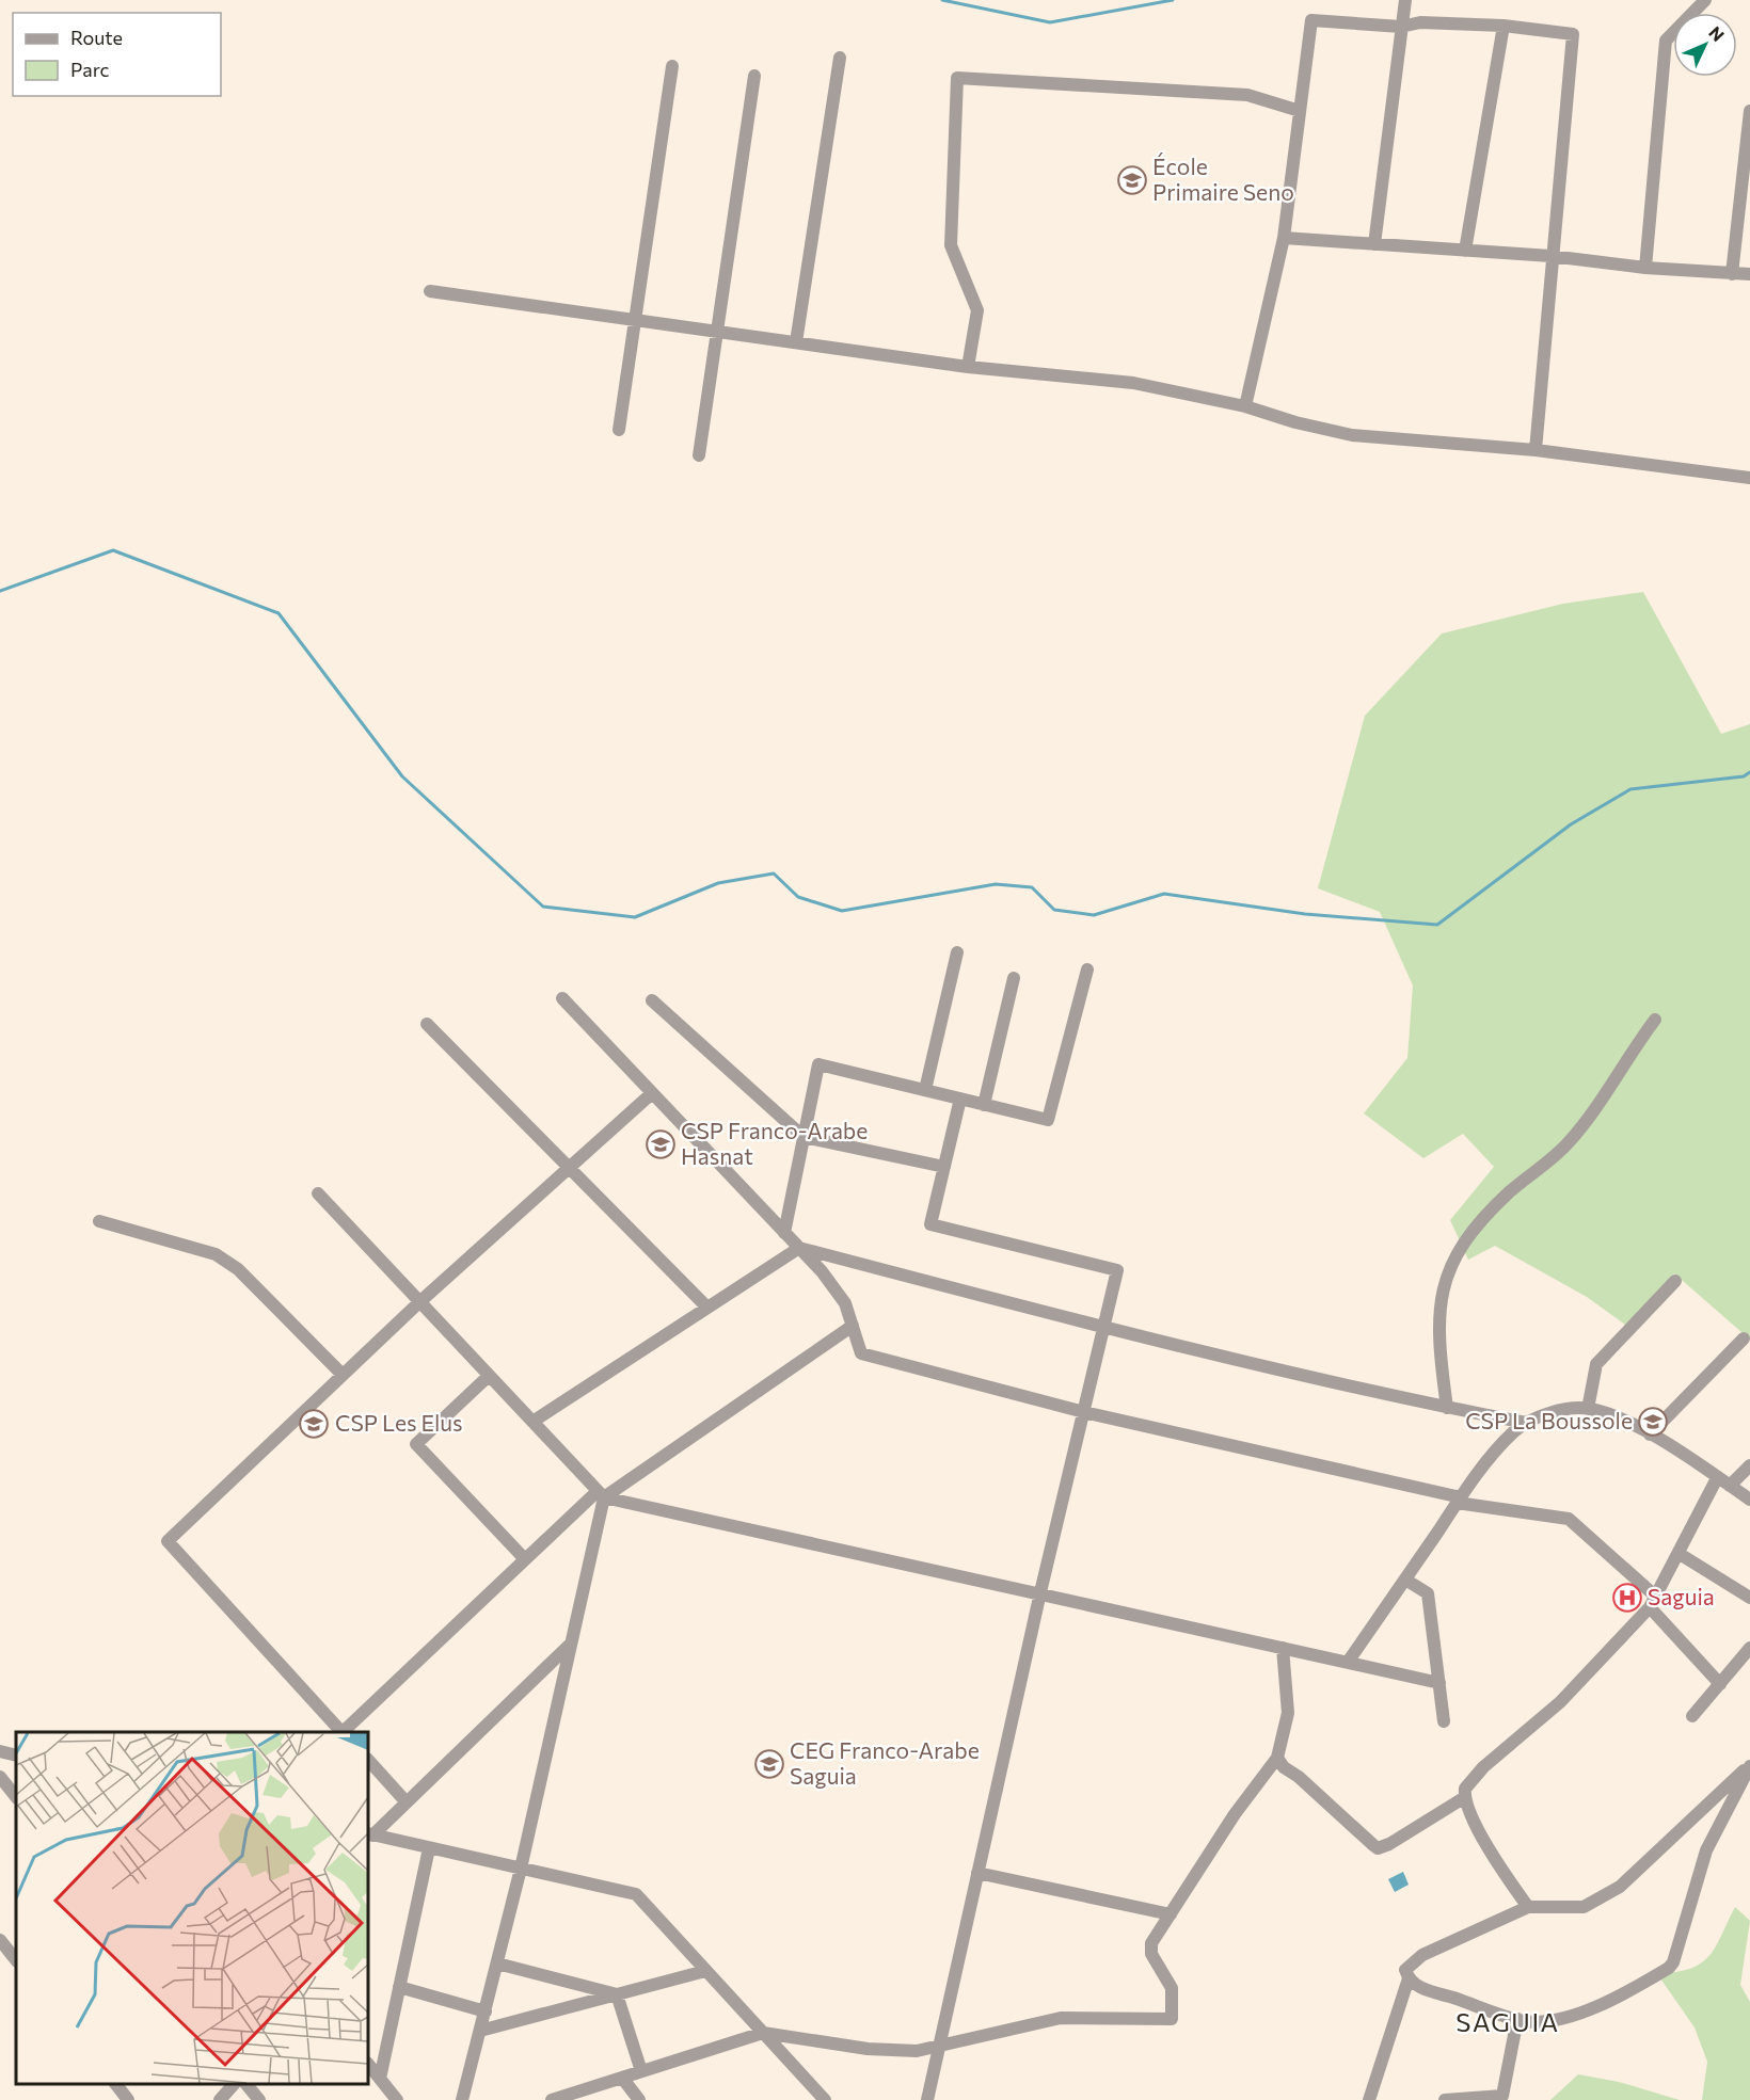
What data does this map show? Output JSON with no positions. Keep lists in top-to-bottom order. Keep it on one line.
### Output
{"districts":["SAGUIA"],"places":{"school or university":["École Primaire Seno","CSP Franco-Arabe Hasnat","CSP La Boussole","CSP Les Elus","CEG Franco-Arabe Saguia"],"hospital":["Saguia"]},"legend":["Route","Parc"],"north":"top right"}
